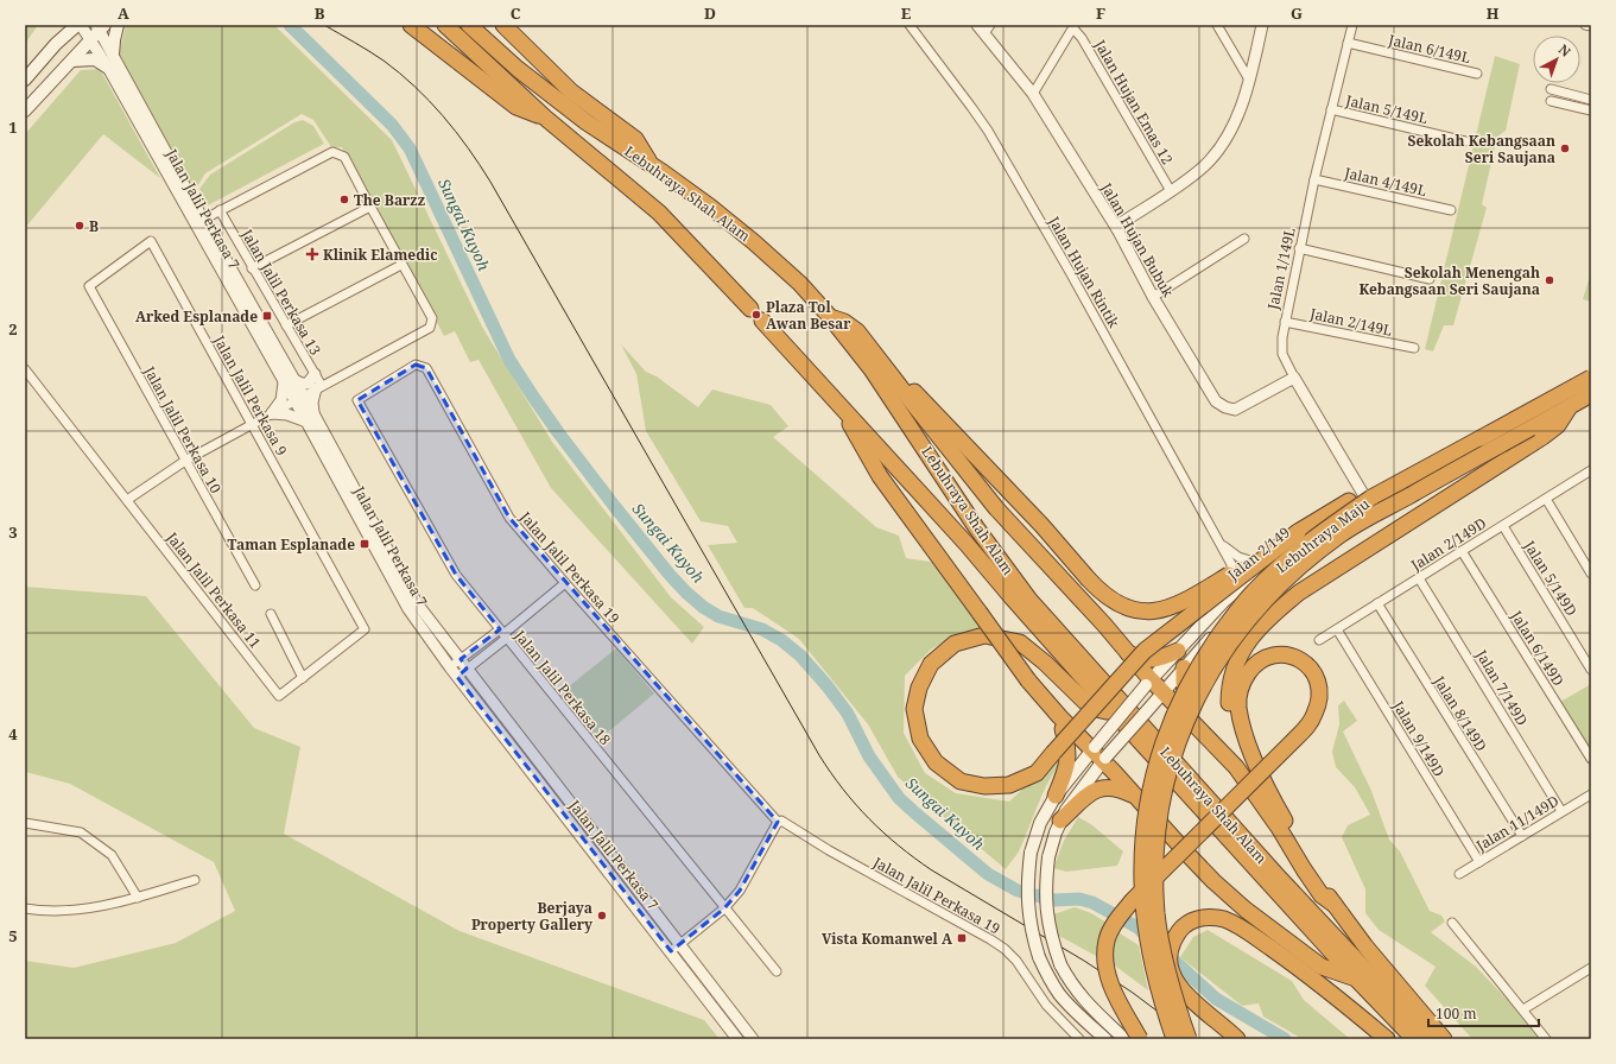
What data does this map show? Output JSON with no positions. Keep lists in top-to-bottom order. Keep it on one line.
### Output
{"streets":{"highway":["Lebuhraya Shah Alam","Lebuhraya Maju"],"main road":["Jalan 2/149"],"street":["Jalan 6/149L","Jalan Hujan Emas 12","Jalan 5/149L","Jalan 4/149L","Jalan Jalil Perkasa 7","Jalan Hujan Bubuk","Jalan 1/149L","Jalan Hujan Rintik","Jalan Jalil Perkasa 13","Jalan 2/149L","Jalan Jalil Perkasa 9","Jalan Jalil Perkasa 10","Jalan 2/149D","Jalan Jalil Perkasa 19","Jalan 5/149D","Jalan Jalil Perkasa 11","Jalan 6/149D","Jalan Jalil Perkasa 18","Jalan 7/149D","Jalan 8/149D","Jalan 9/149D","Jalan 11/149D"]},"crossings":[["Jalan 6/149L","Jalan 1/149L"],["Jalan 5/149L","Jalan 1/149L"],["Jalan 4/149L","Jalan 1/149L"],["Jalan Hujan Bubuk","Jalan 1/149L"],["Jalan 1/149L","Jalan 2/149L"],["Jalan 1/149L","Lebuhraya Maju"],["Jalan 1/149L","Jalan 2/149"],["Jalan Hujan Rintik","Jalan 2/149"],["Jalan Jalil Perkasa 9","Jalan Jalil Perkasa 10"],["Jalan Jalil Perkasa 9","Jalan Jalil Perkasa 11"],["Lebuhraya Maju","Jalan 2/149"],["Jalan 2/149D","Jalan 5/149D"],["Jalan 2/149D","Jalan 6/149D"],["Jalan 2/149D","Jalan 7/149D"],["Jalan 2/149D","Jalan 8/149D"],["Jalan 2/149D","Jalan 9/149D"],["Jalan Jalil Perkasa 19","Jalan Jalil Perkasa 18"],["Jalan 7/149D","Jalan 11/149D"],["Jalan 8/149D","Jalan 11/149D"],["Jalan 9/149D","Jalan 11/149D"]],"water":["Sungai Kuyoh"],"places":{"other":["Sekolah Kebangsaan Seri Saujana","The Barzz","B","Sekolah Menengah Kebangsaan Seri Saujana","Plaza Tol Awan Besar","Berjaya Property Gallery"],"health":["Klinik Elamedic"],"transit":["Arked Esplanade","Taman Esplanade","Vista Komanwel A"]},"scale_bar":"100 m","north":"top right","grid":{"columns":["A","B","C","D","E","F","G","H"],"rows":["1","2","3","4","5"]}}
